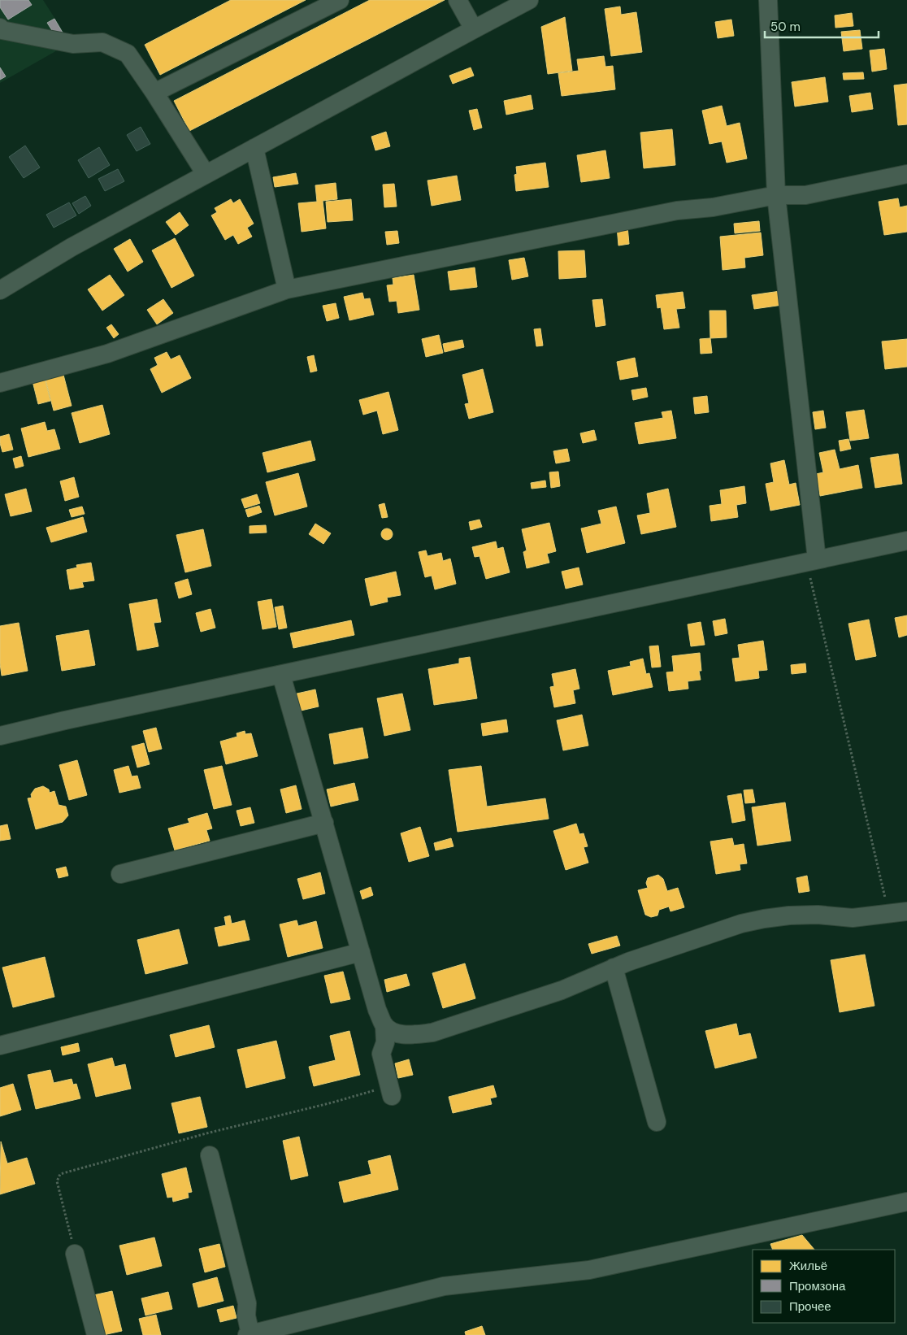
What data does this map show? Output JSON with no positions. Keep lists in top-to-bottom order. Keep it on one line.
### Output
{"legend":["Жильё","Промзона","Прочее"],"scale_bar":"50 m"}
